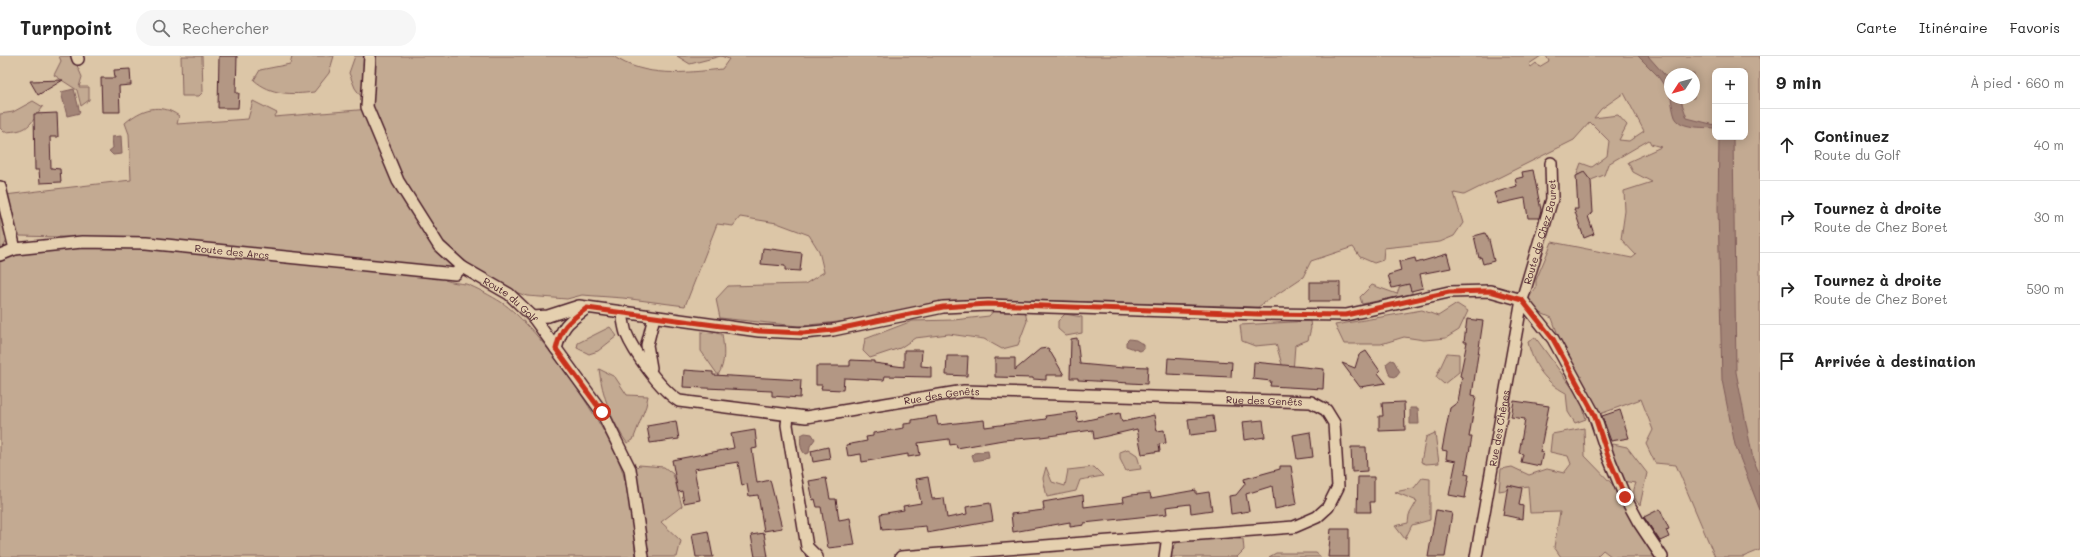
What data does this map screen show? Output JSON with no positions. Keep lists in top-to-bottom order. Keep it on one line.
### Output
{"streets":{"street":["Route de Chez Bauret","Route des Arcs","Route du Golf","Rue des Genêts","Rue des Chênes"]},"crossings":[["Route de Chez Bauret","Rue des Chênes"],["Route des Arcs","Route du Golf"]],"north":"bottom left","page":{"header":"Turnpoint","search":"Rechercher","nav":["Carte","Itinéraire","Favoris"],"heading":["9 min","À pied · 660 m"],"map_buttons":["+","−"],"list":[["Continuez","Route du Golf","40 m"],["Tournez à droite","Route de Chez Boret","30 m"],["Tournez à droite","Route de Chez Boret","590 m"],"Arrivée à destination"]}}
